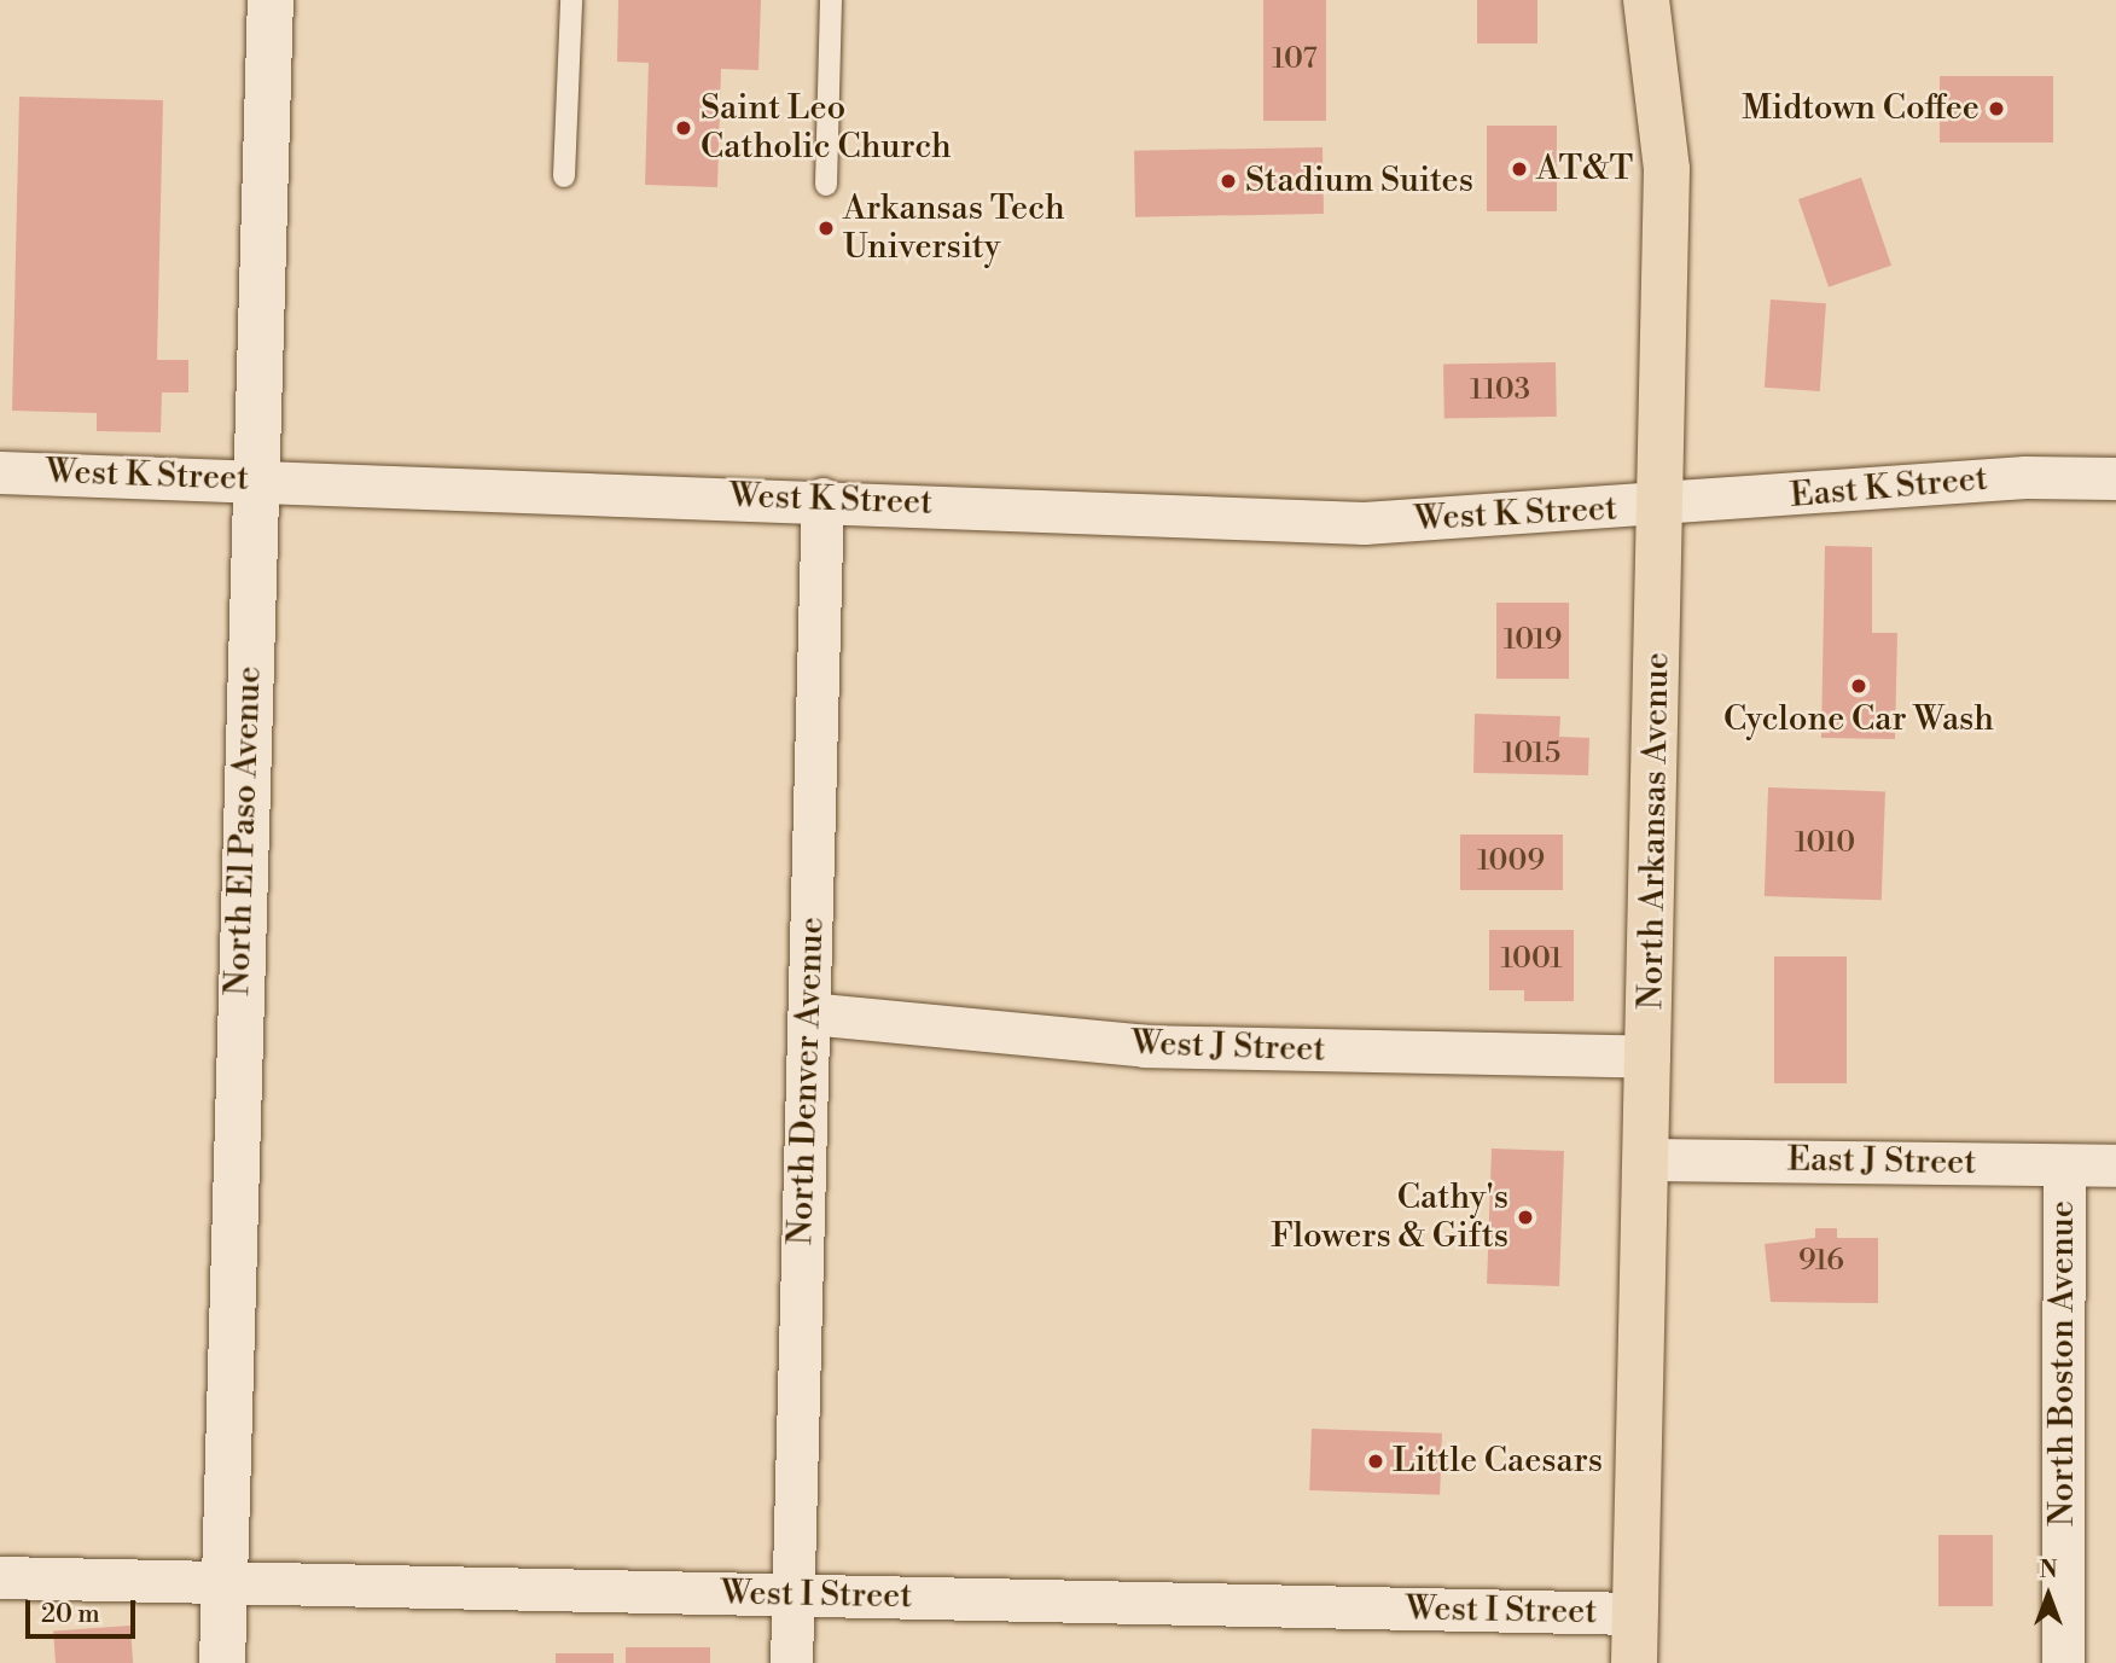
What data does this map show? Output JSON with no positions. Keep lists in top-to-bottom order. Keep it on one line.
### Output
{"streets":{"highway":["North Arkansas Avenue"],"street":["West K Street","East K Street","North El Paso Avenue","West J Street","North Denver Avenue","East J Street","North Boston Avenue","West I Street"]},"crossings":[["West K Street","East K Street"],["West K Street","North El Paso Avenue"],["West K Street","North Arkansas Avenue"],["West K Street","North Denver Avenue"],["East K Street","North Arkansas Avenue"],["North El Paso Avenue","West I Street"],["North Arkansas Avenue","West J Street"],["North Arkansas Avenue","East J Street"],["North Arkansas Avenue","West I Street"],["West J Street","North Denver Avenue"],["North Denver Avenue","West I Street"],["East J Street","North Boston Avenue"]],"places":["Midtown Coffee","Saint Leo Catholic Church","AT&T","Stadium Suites","Arkansas Tech University","Cyclone Car Wash","Cathy's Flowers & Gifts","Little Caesars"],"house_numbers":["107","1103","1019","1015","1010","1009","1001","916"],"scale_bar":"20 m","north":"top"}
